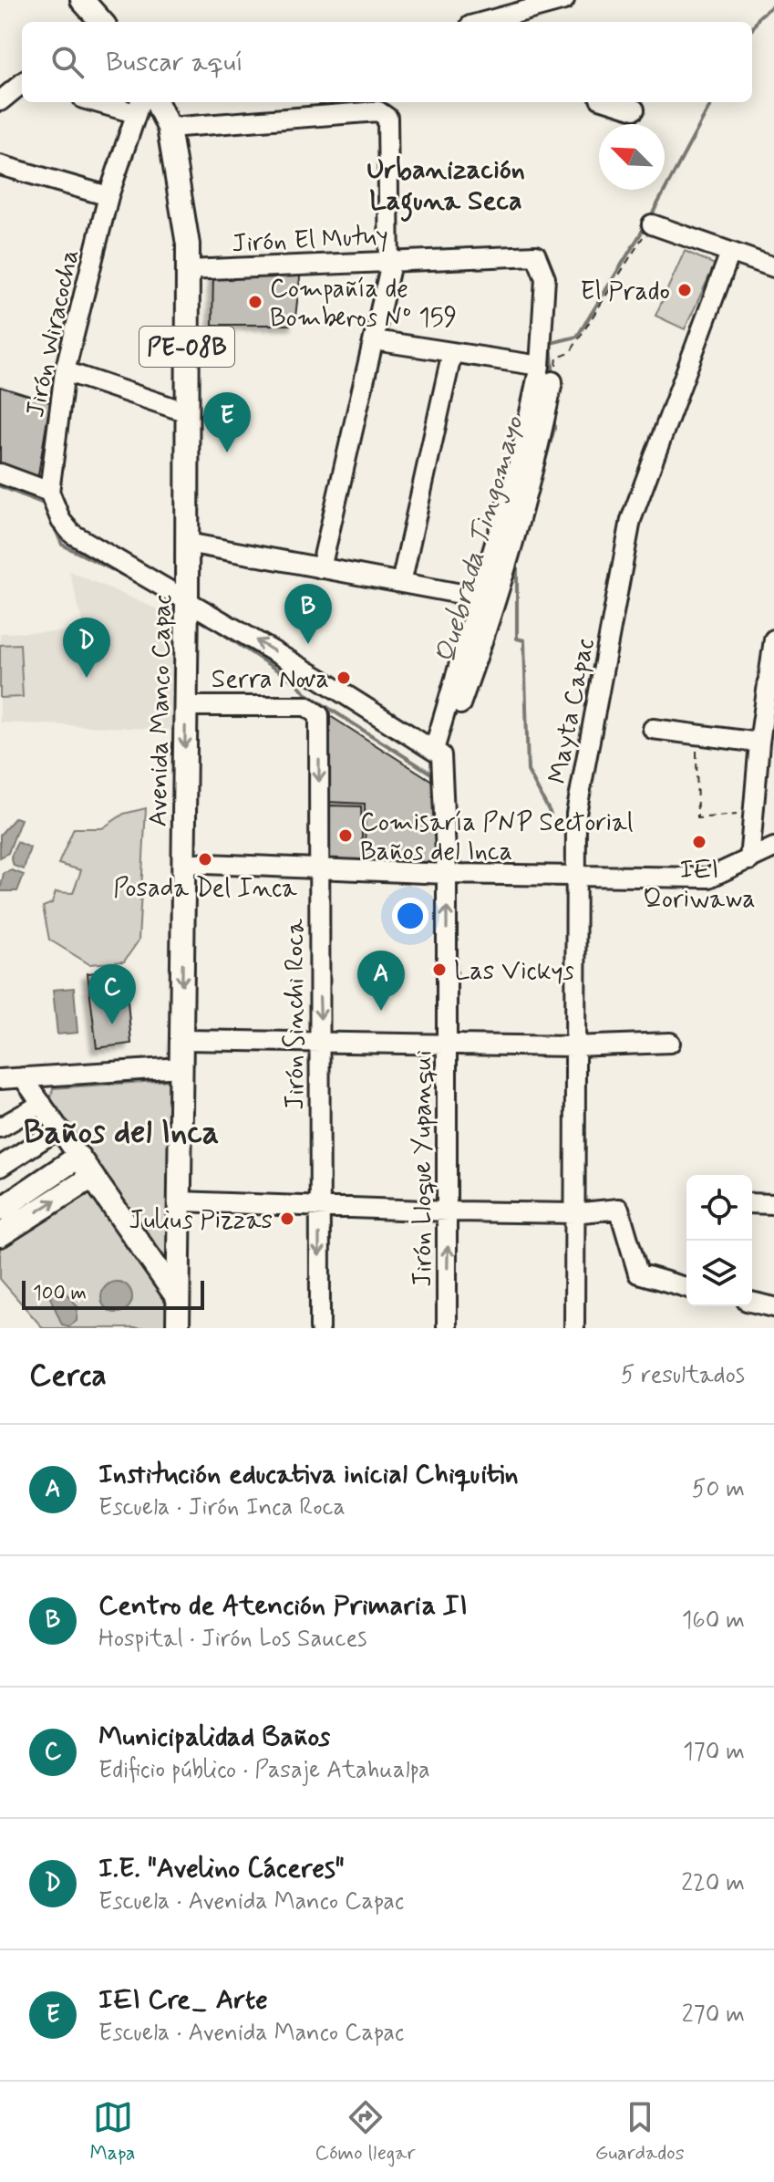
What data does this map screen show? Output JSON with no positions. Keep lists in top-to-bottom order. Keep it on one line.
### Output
{"streets":{"main road":["PE-08B","Avenida Manco Capac"],"street":["Jirón El Mutuy","Jirón Wiracocha","Mayta Capac","Jirón Sinchi Roca","Jirón Lloque Yupanqui"]},"crossings":[["Jirón El Mutuy","Avenida Manco Capac"],["Jirón El Mutuy","Jirón Lloque Yupanqui"],["Avenida Manco Capac","Jirón Sinchi Roca"]],"one_way":["Jirón Sinchi Roca","Jirón Lloque Yupanqui"],"districts":["Urbanización Laguna Seca","Baños del Inca"],"water":["Quebrada Tingomayo"],"places":["El Prado","Compañía de Bomberos Nº 159","Serra Nova","Comisaría PNP Sectorial Baños del Inca","IEI Qoriwawa","Posada Del Inca","Las Vickys","Julius Pizzas"],"scale_bar":"100 m","north":"top left","page":{"search":"Buscar aquí","pins":["E","B","D","A","C"],"scale":"100 m","heading":["Cerca","5 resultados"],"list":[{"mark":"A","name":"Institución educativa inicial Chiquitin","note":"Escuela · Jirón Inca Roca","value":"50 m"},{"mark":"B","name":"Centro de Atención Primaria II","note":"Hospital · Jirón Los Sauces","value":"160 m"},{"mark":"C","name":"Municipalidad Baños","note":"Edificio público · Pasaje Atahualpa","value":"170 m"},{"mark":"D","name":"I.E. \"Avelino Cáceres\"","note":"Escuela · Avenida Manco Capac","value":"220 m"},{"mark":"E","name":"IEI Cre_ Arte","note":"Escuela · Avenida Manco Capac","value":"270 m"}],"nav":["Mapa","Cómo llegar","Guardados"]}}
